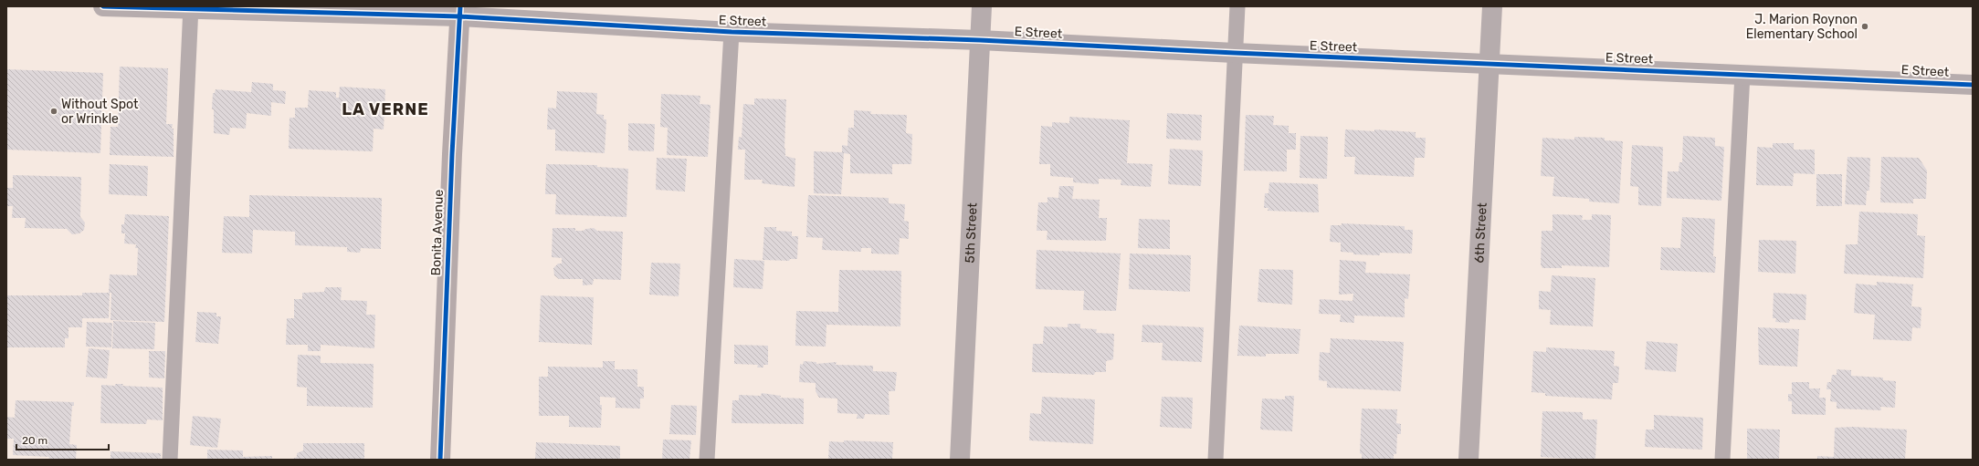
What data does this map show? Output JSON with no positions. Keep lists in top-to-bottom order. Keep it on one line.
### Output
{"streets":{"main road":["Bonita Avenue"],"street":["E Street","5th Street","6th Street"]},"crossings":[["E Street","Bonita Avenue"],["E Street","5th Street"],["E Street","6th Street"]],"districts":["LA VERNE"],"places":["J. Marion Roynon Elementary School","Without Spot or Wrinkle"],"scale_bar":"20 m"}
